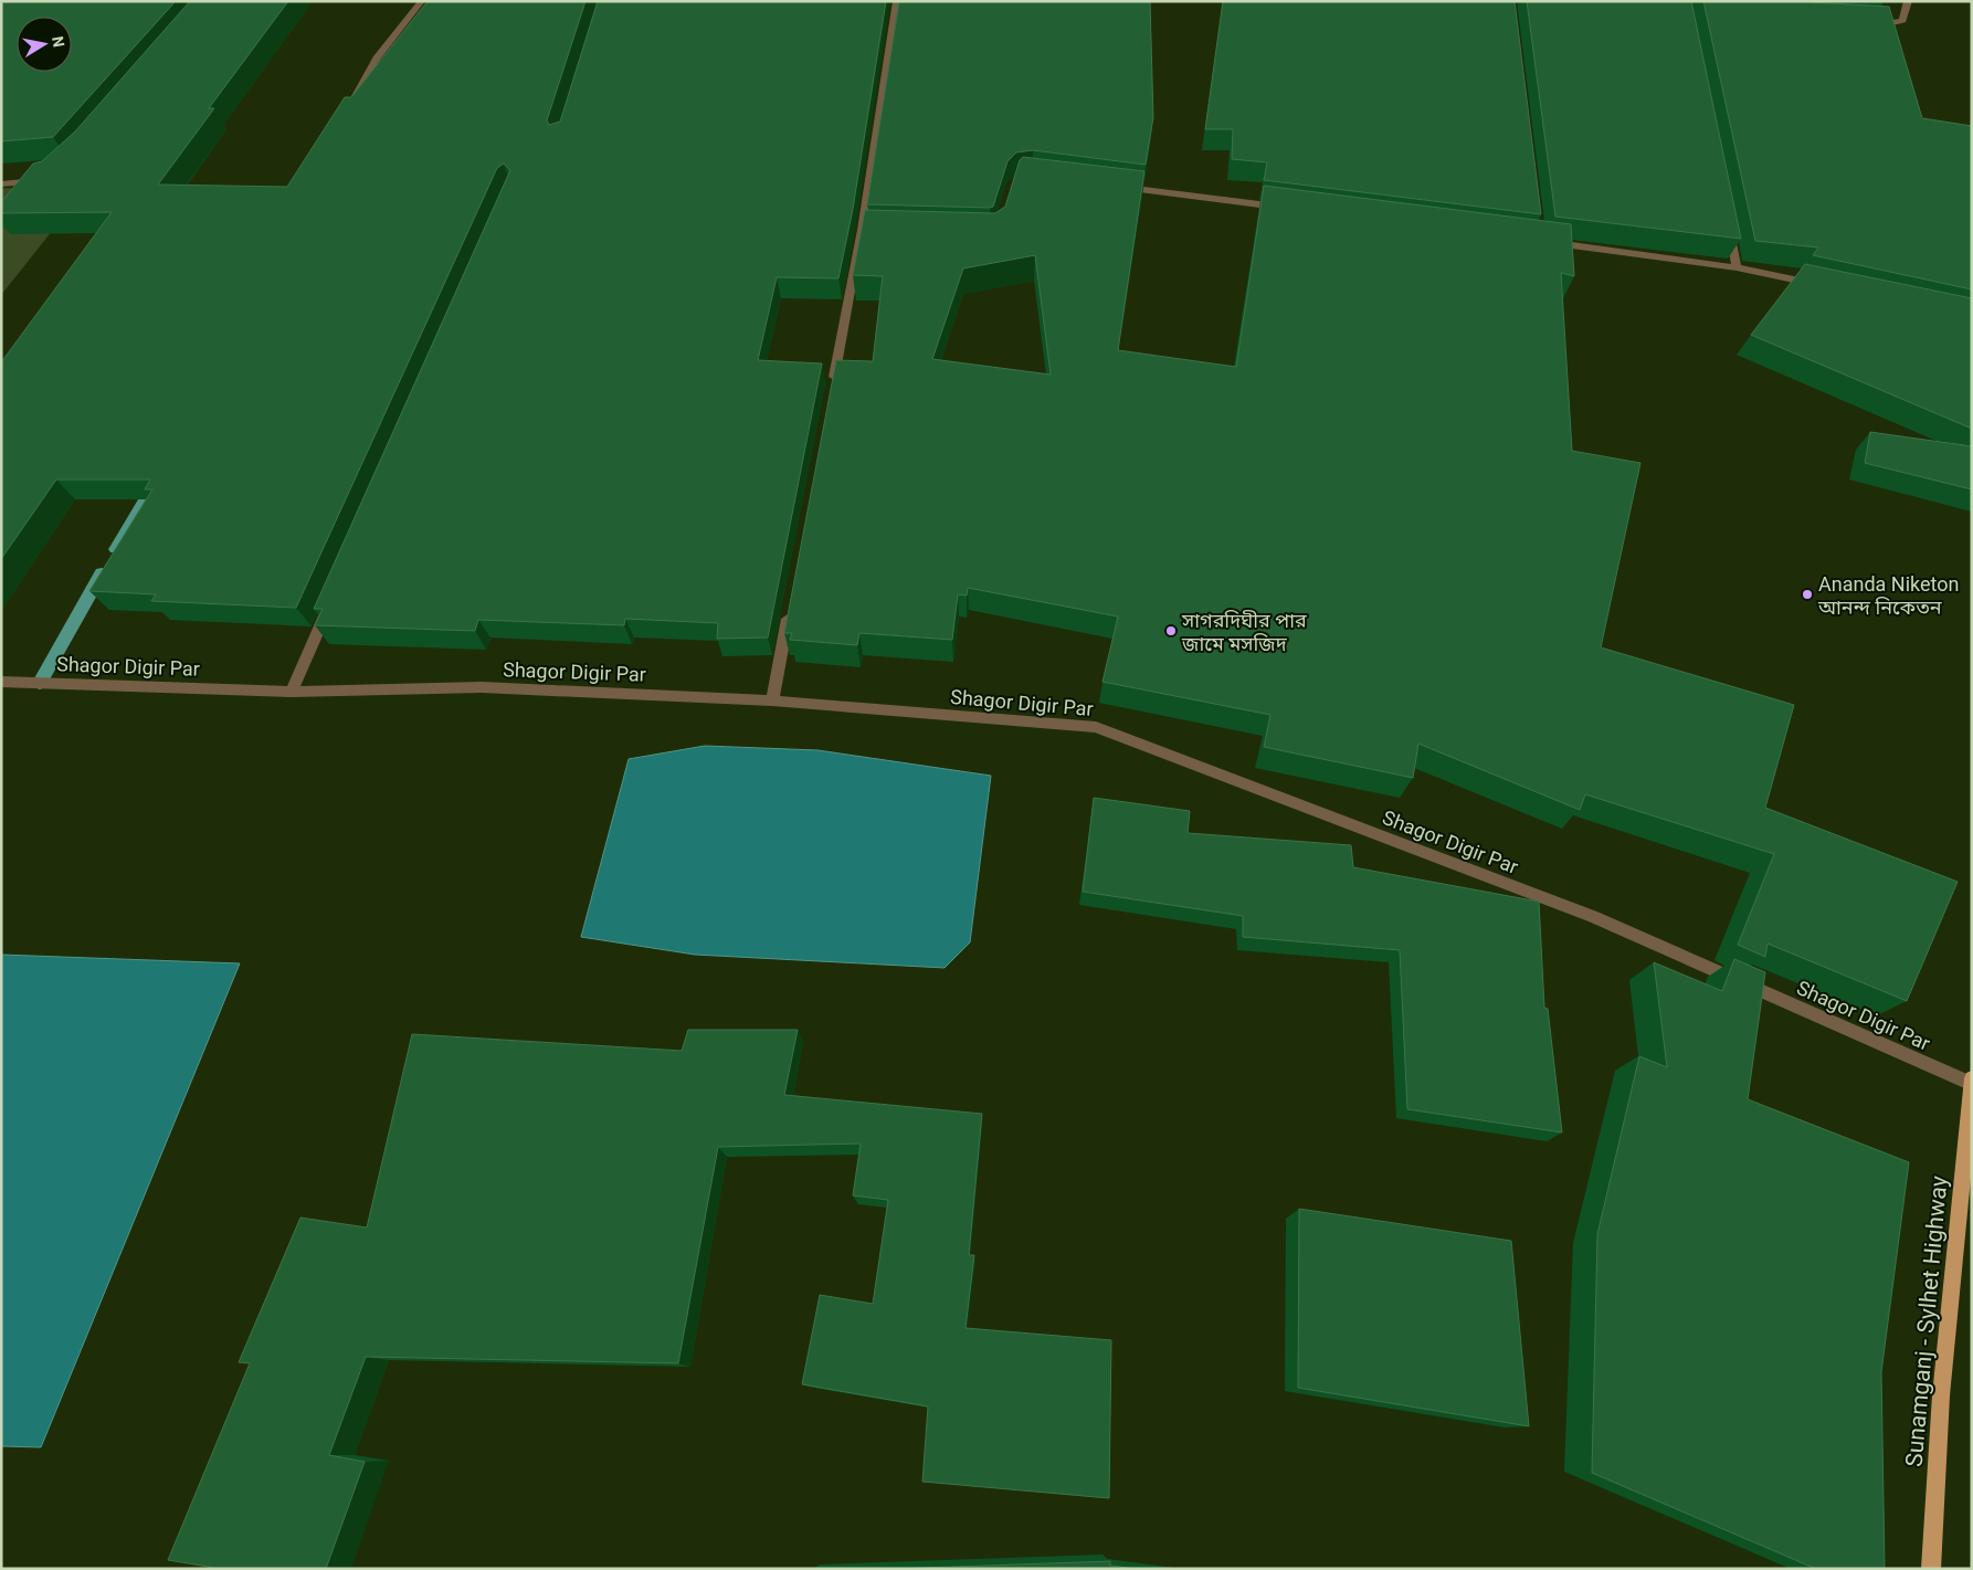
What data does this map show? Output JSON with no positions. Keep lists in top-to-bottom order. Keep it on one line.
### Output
{"streets":{"main road":["Sunamganj - Sylhet Highway"],"street":["Shagor Digir Par"]},"crossings":[["Shagor Digir Par","Sunamganj - Sylhet Highway"]],"places":["Ananda Niketon আনন্দ নিকেতন","সাগরদিঘীর পার জামে মসজিদ"],"north":"right"}
